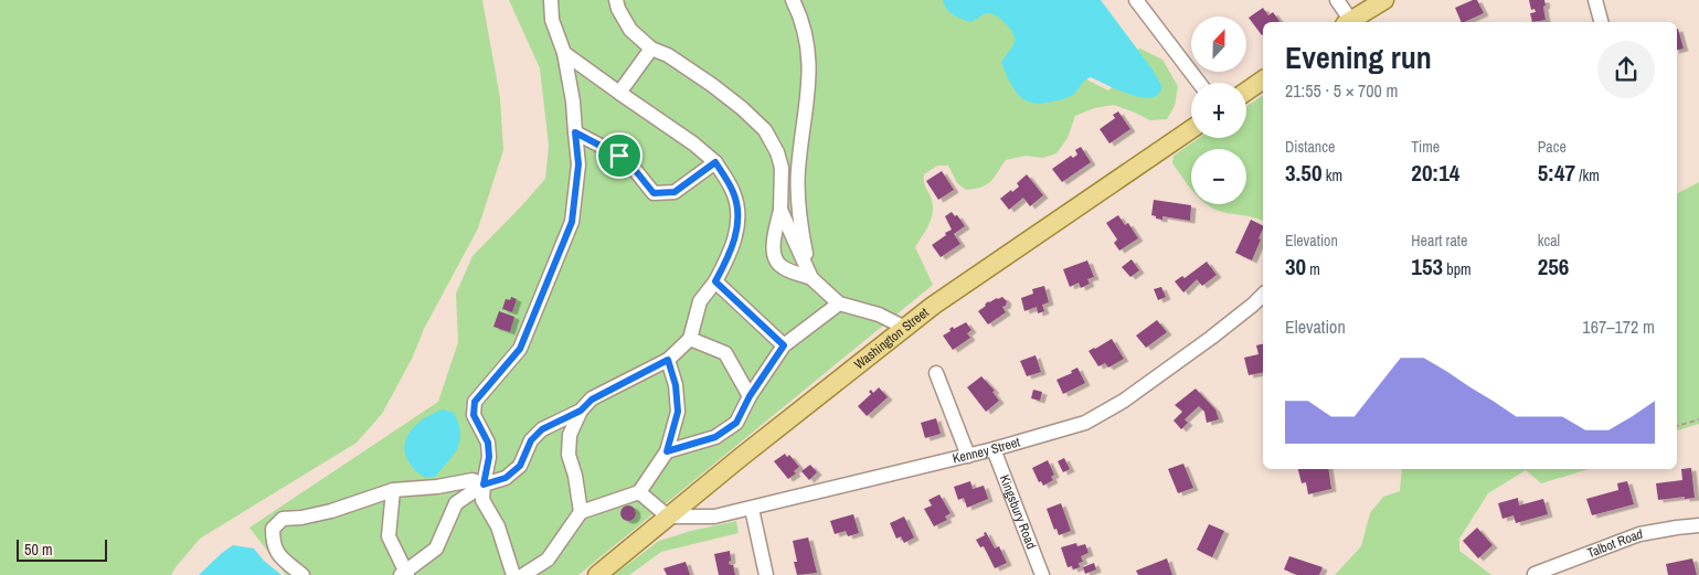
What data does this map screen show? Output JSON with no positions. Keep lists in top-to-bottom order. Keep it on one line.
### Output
{"streets":{"main road":["Washington Street"],"street":["Kenney Street","Kingsbury Road","Talbot Road"]},"crossings":[["Washington Street","Kenney Street"],["Kenney Street","Kingsbury Road"]],"scale_bar":"50 m","north":"top","page":{"map_buttons":["+","−"],"heading":["Evening run","21:55 · 5 × 700 m"],"stats":[["Distance","3.50 km"],["Time","20:14"],["Pace","5:47 /km"],["Elevation","30 m"],["Heart rate","153 bpm"],["kcal","256"]],"chart":["Elevation","167–172 m"],"scale":"50 m"}}
